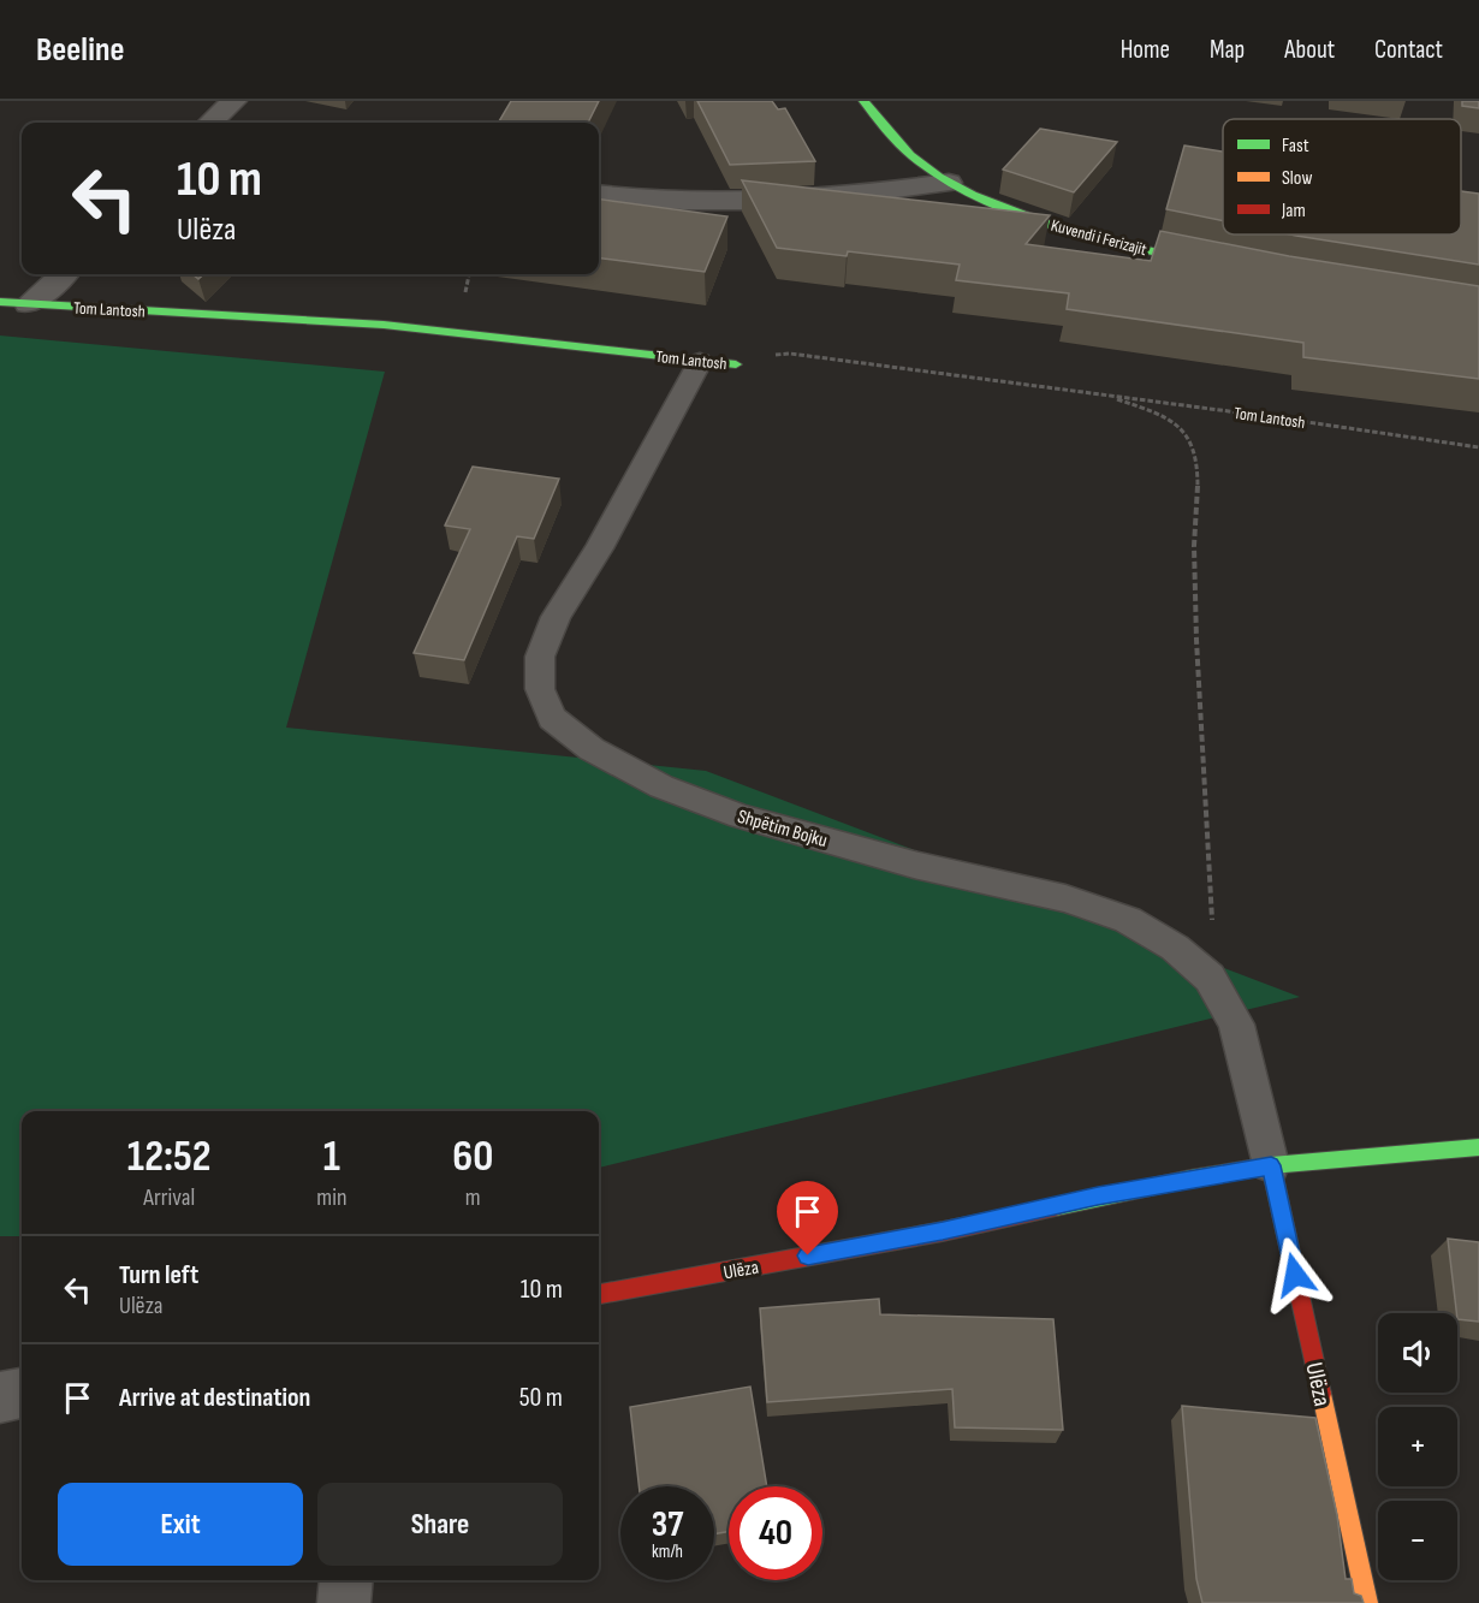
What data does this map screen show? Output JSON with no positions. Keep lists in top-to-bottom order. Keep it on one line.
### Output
{"streets":{"street":["Kuvendi i Ferizajit","Tom Lantosh","Ulëza"],"lane":["Shpëtim Bojku"]},"crossings":[["Tom Lantosh","Shpëtim Bojku"],["Shpëtim Bojku","Ulëza"]],"legend":["Fast","Slow","Jam"],"page":{"header":"Beeline","nav":["Home","Map","About","Contact"],"turn":["10 m","Ulëza"],"eta":["12:52","Arrival","1","min","60","m"],"list":[{"name":"Turn left","note":"Ulëza","value":"10 m"},{"name":"Arrive at destination","value":"50 m"}],"map_buttons":["+","−"],"buttons":["Exit","Share"],"speed":"37 km/h","limit":"40"}}
